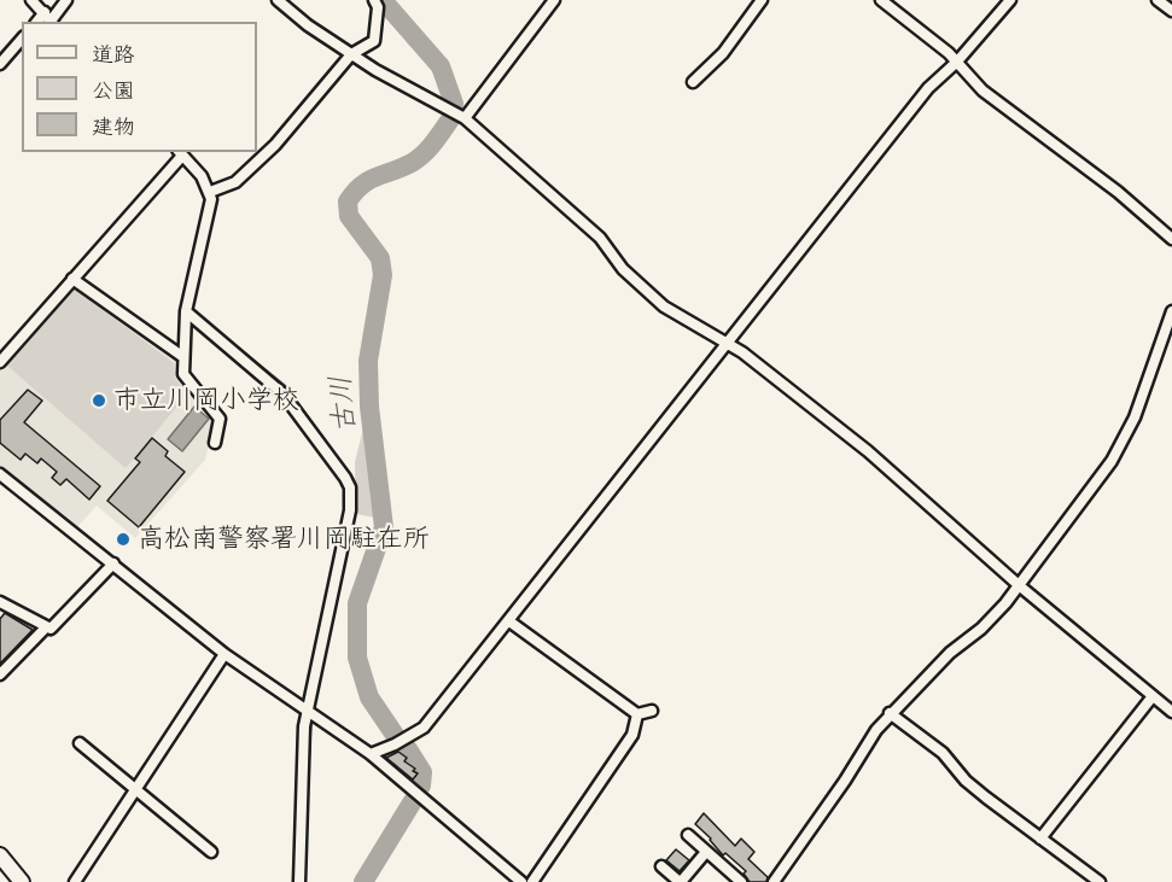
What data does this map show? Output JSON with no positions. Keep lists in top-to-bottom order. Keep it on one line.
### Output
{"water":["古川"],"places":["市立川岡小学校","高松南警察署川岡駐在所"],"legend":["道路","公園","建物"]}
